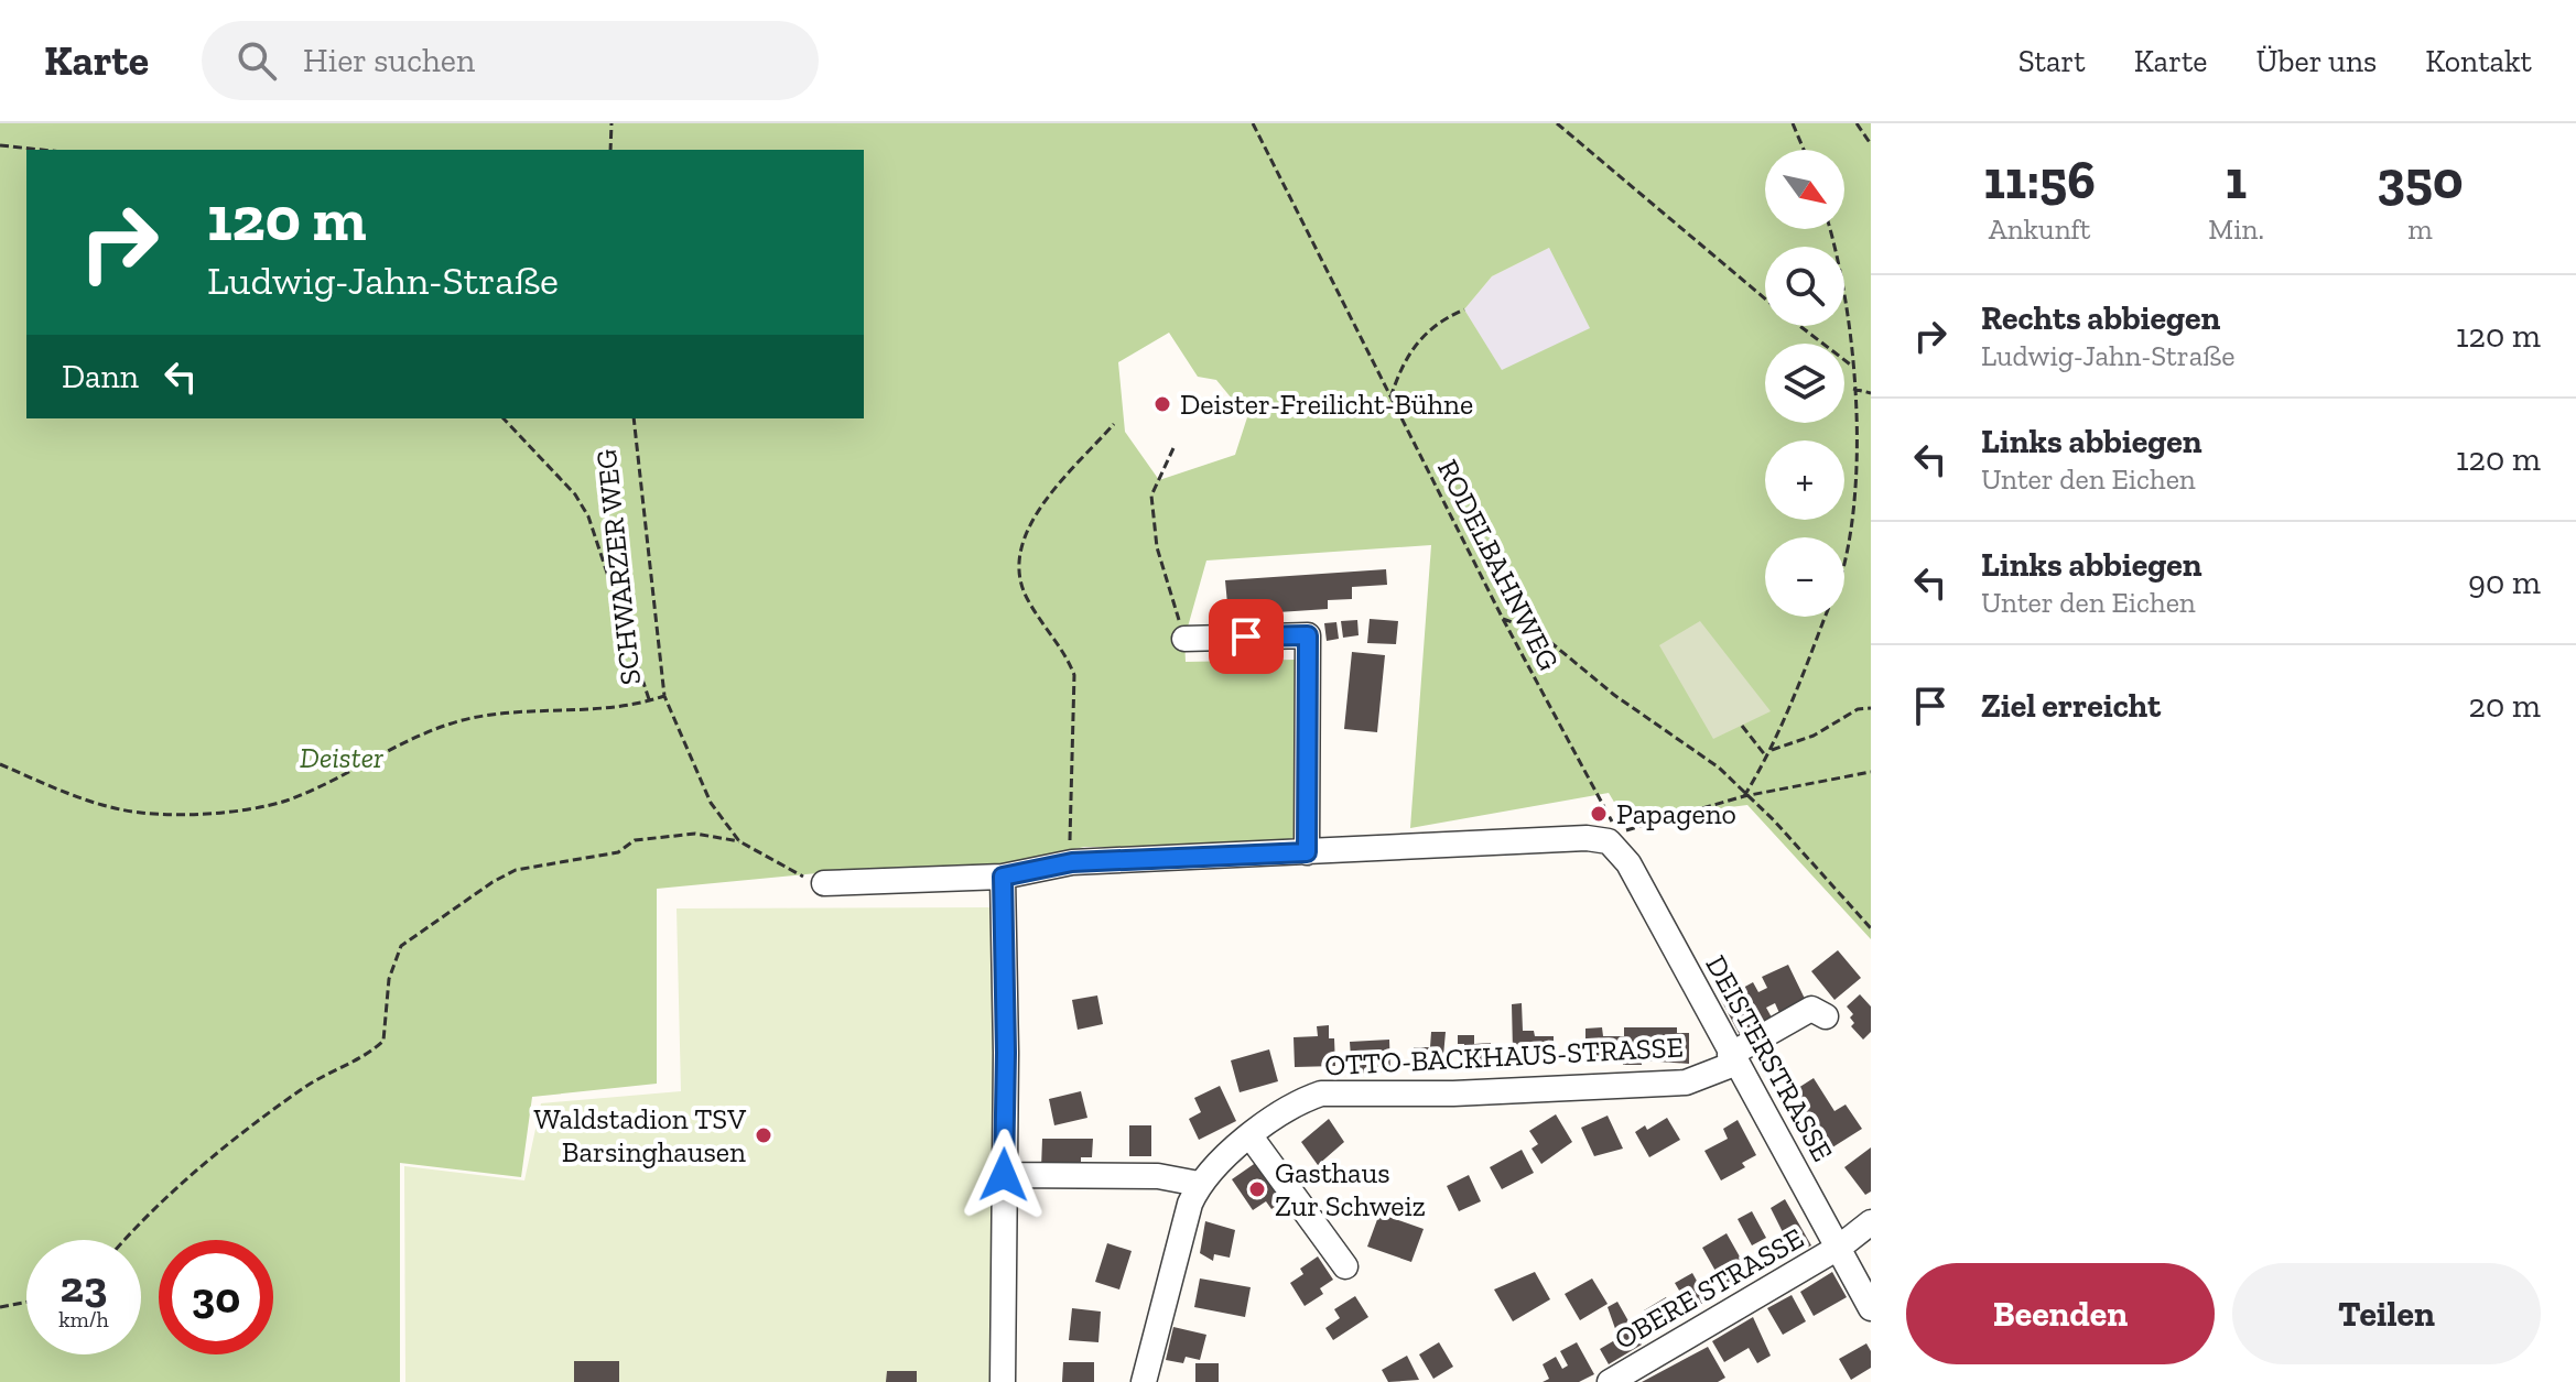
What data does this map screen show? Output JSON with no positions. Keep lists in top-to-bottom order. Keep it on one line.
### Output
{"streets":{"street":["OTTO-BACKHAUS-STRASSE","DEISTERSTRASSE","OBERE STRASSE"],"path":["RODELBAHNWEG","SCHWARZER WEG"]},"crossings":[["RODELBAHNWEG","DEISTERSTRASSE"],["OTTO-BACKHAUS-STRASSE","DEISTERSTRASSE"],["DEISTERSTRASSE","OBERE STRASSE"]],"parks":["Deister"],"places":["Deister-Freilicht-Bühne","Papageno","Waldstadion TSV Barsinghausen","Gasthaus Zur Schweiz"],"north":"bottom right","page":{"header":"Karte","search":"Hier suchen","nav":["Start","Karte","Über uns","Kontakt"],"eta":["11:56","Ankunft","1","Min.","350","m"],"map_buttons":["+","−"],"turn":["120 m","Ludwig-Jahn-Straße"],"list":[{"name":"Rechts abbiegen","note":"Ludwig-Jahn-Straße","value":"120 m"},{"name":"Links abbiegen","note":"Unter den Eichen","value":"120 m"},{"name":"Links abbiegen","note":"Unter den Eichen","value":"90 m"},{"name":"Ziel erreicht","value":"20 m"}],"then":"Dann","speed":"23 km/h","limit":"30","buttons":["Beenden","Teilen"]}}
